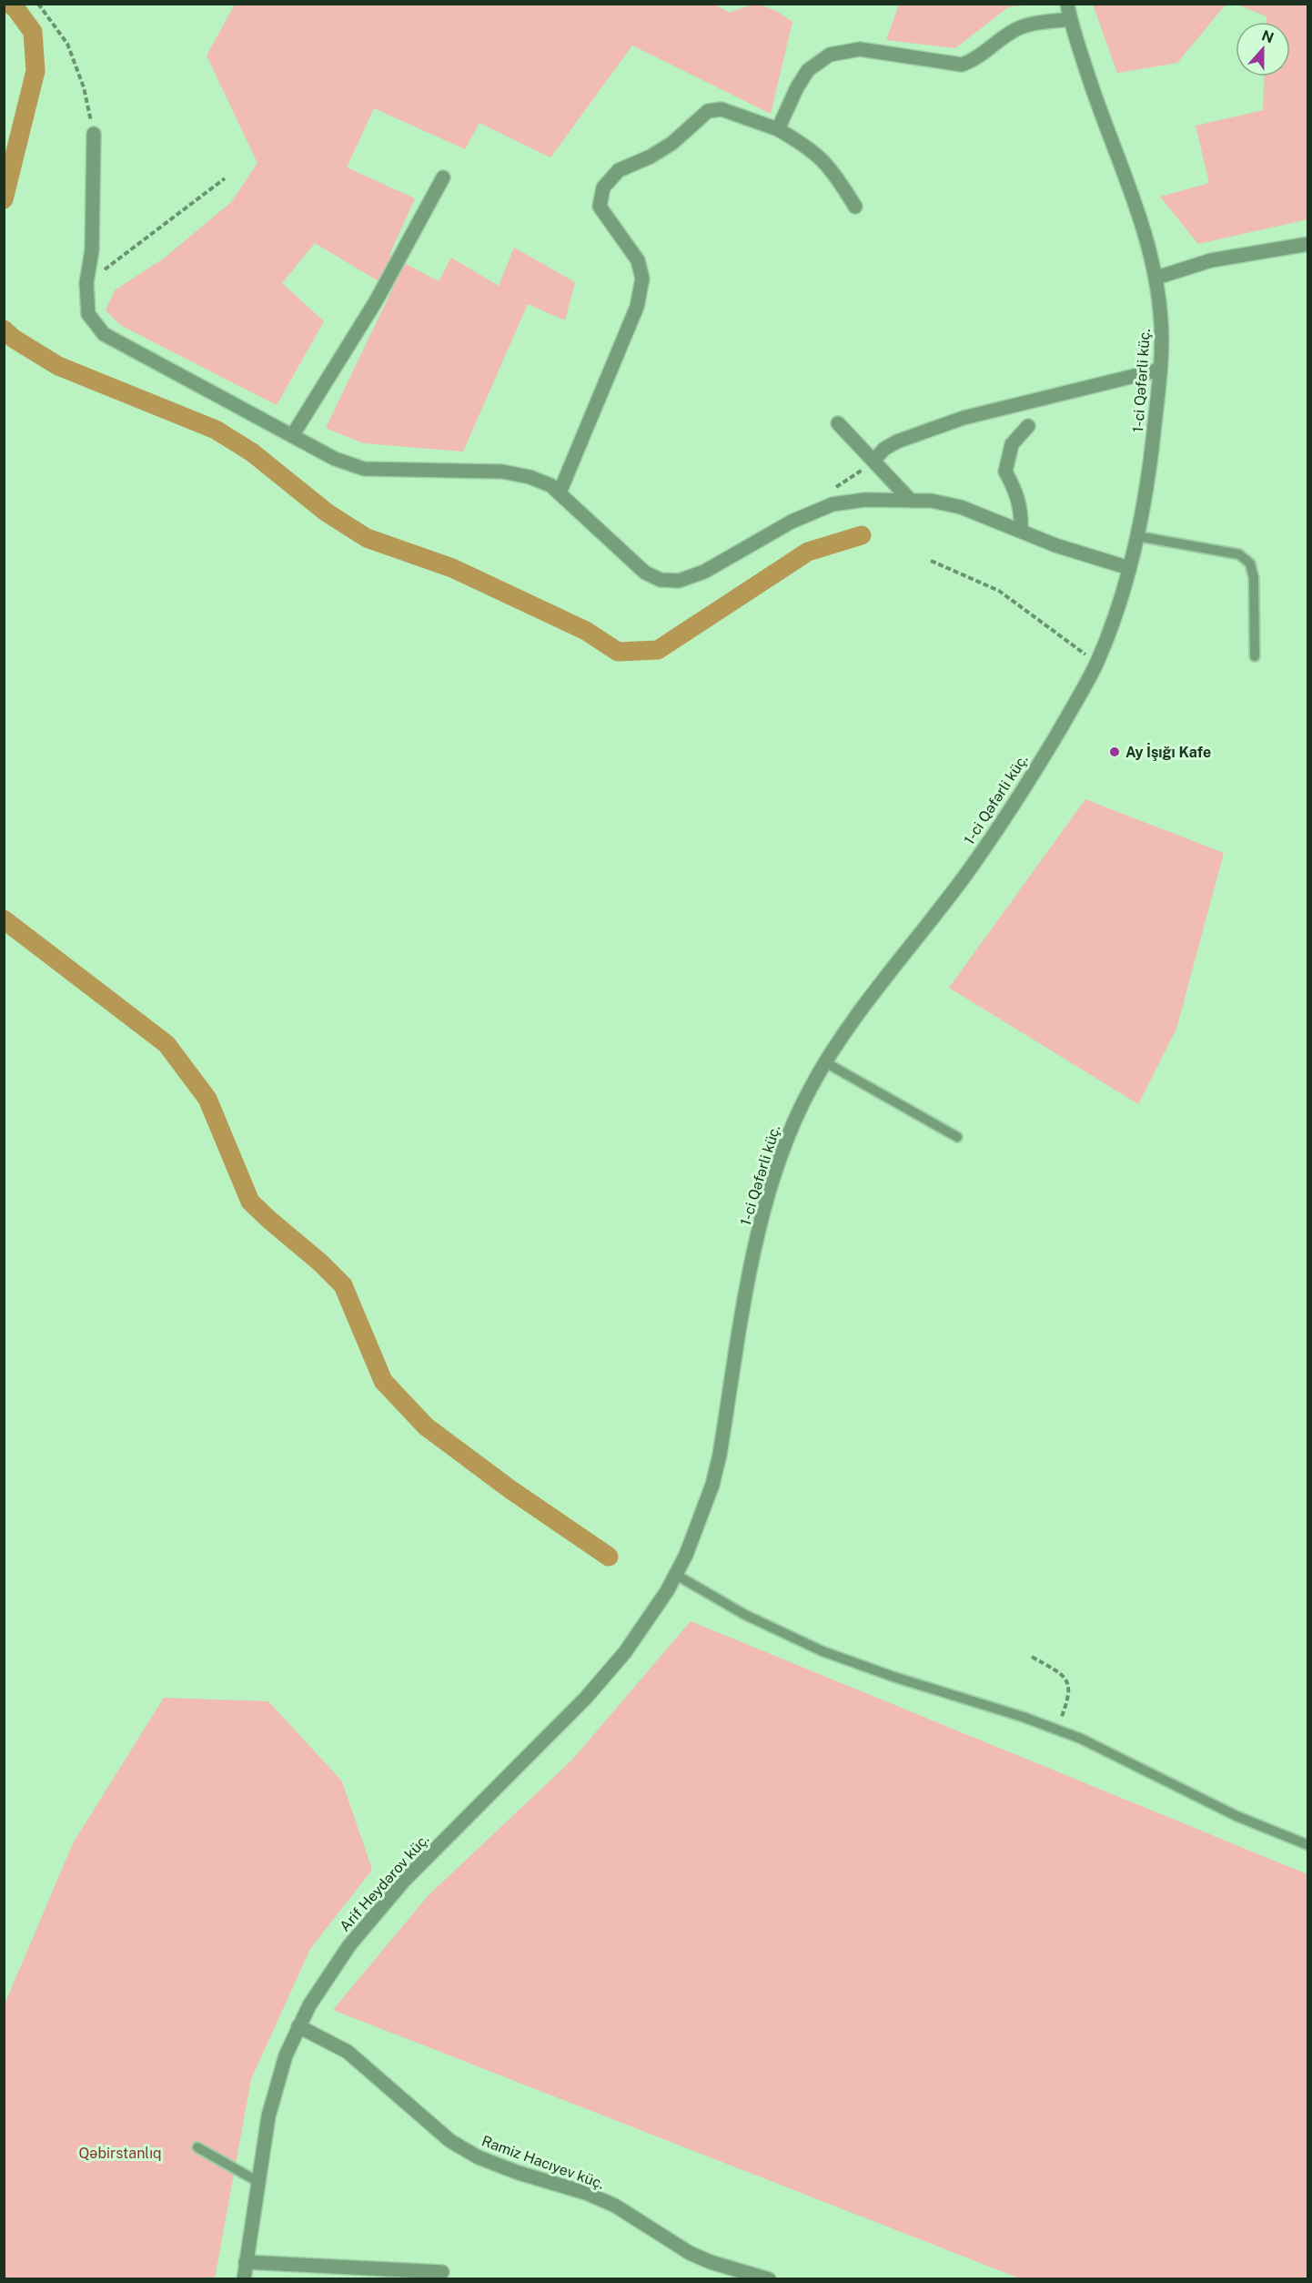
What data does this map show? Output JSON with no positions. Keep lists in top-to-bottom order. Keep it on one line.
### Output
{"streets":{"street":["1-ci Qəfərli küç.","Arif Heydərov küç.","Ramiz Hacıyev küç."]},"crossings":[["1-ci Qəfərli küç.","Arif Heydərov küç."],["Arif Heydərov küç.","Ramiz Hacıyev küç."]],"parks":["Qəbirstanlıq"],"places":["Ay İşığı Kafe"],"north":"top"}
